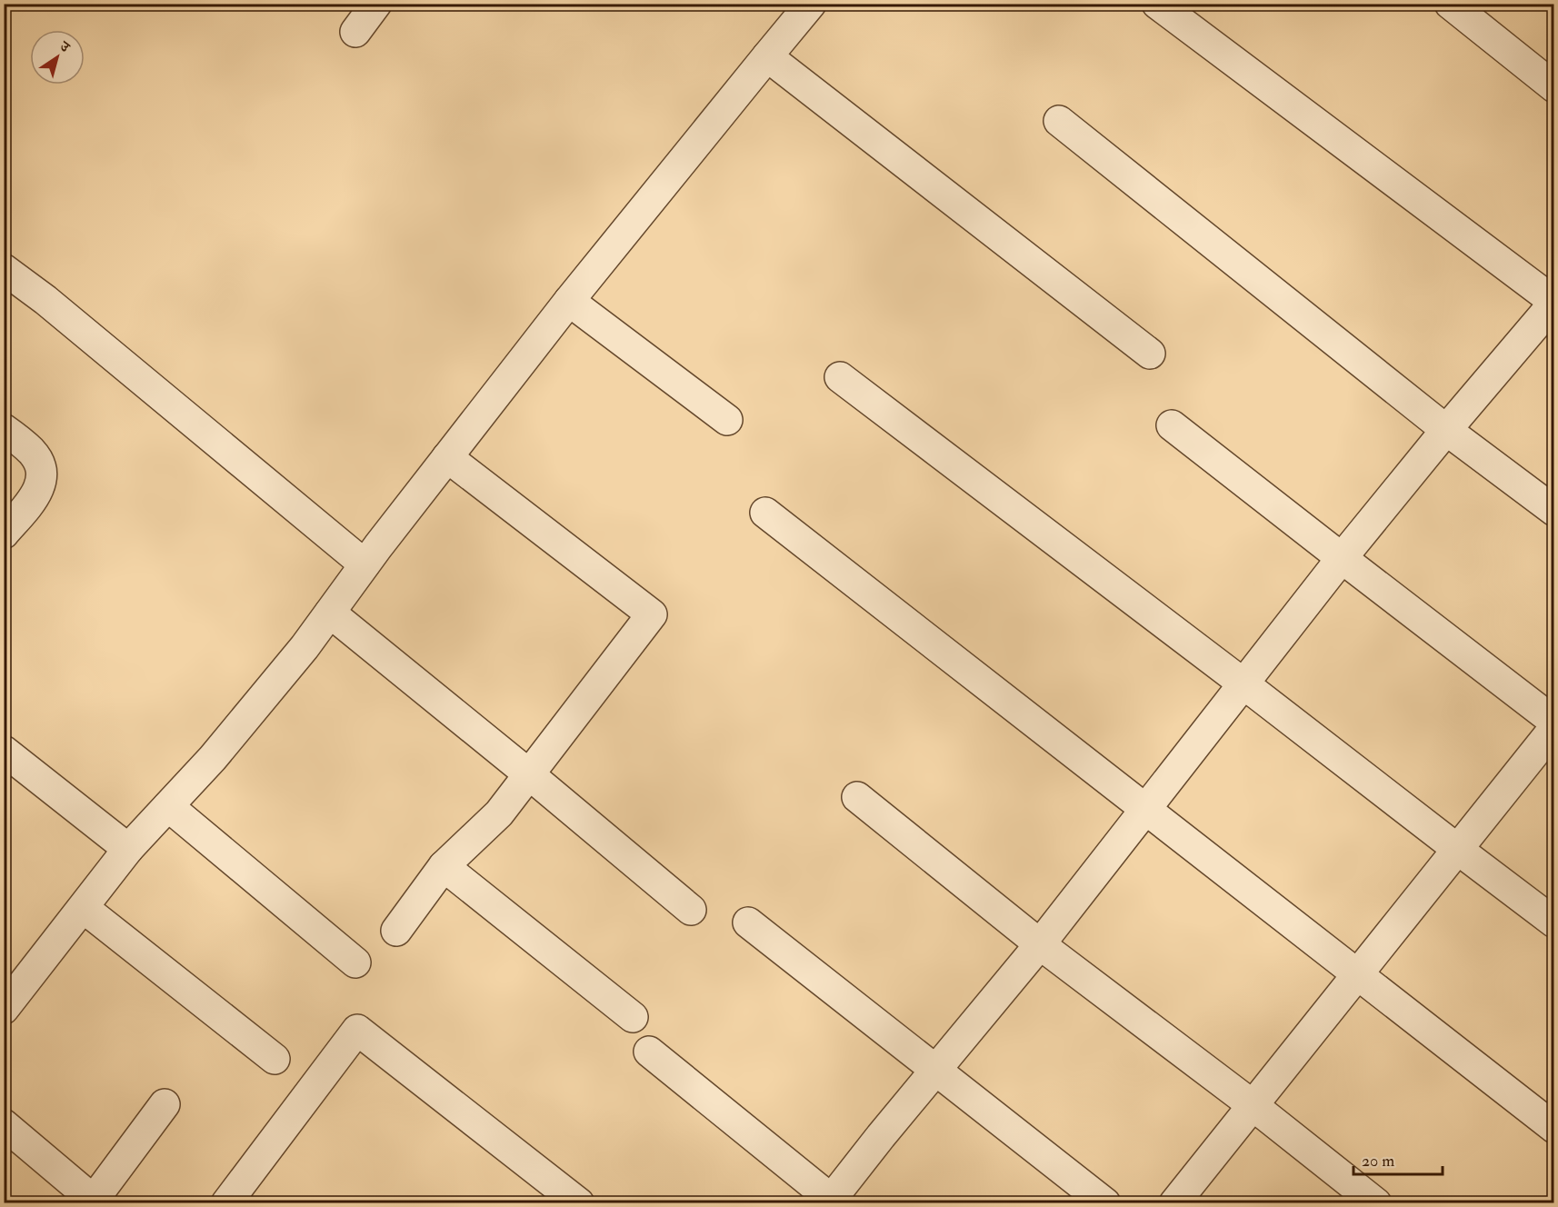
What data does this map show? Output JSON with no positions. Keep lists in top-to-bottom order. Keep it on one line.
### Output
{"scale_bar":"20 m","north":"top right"}
